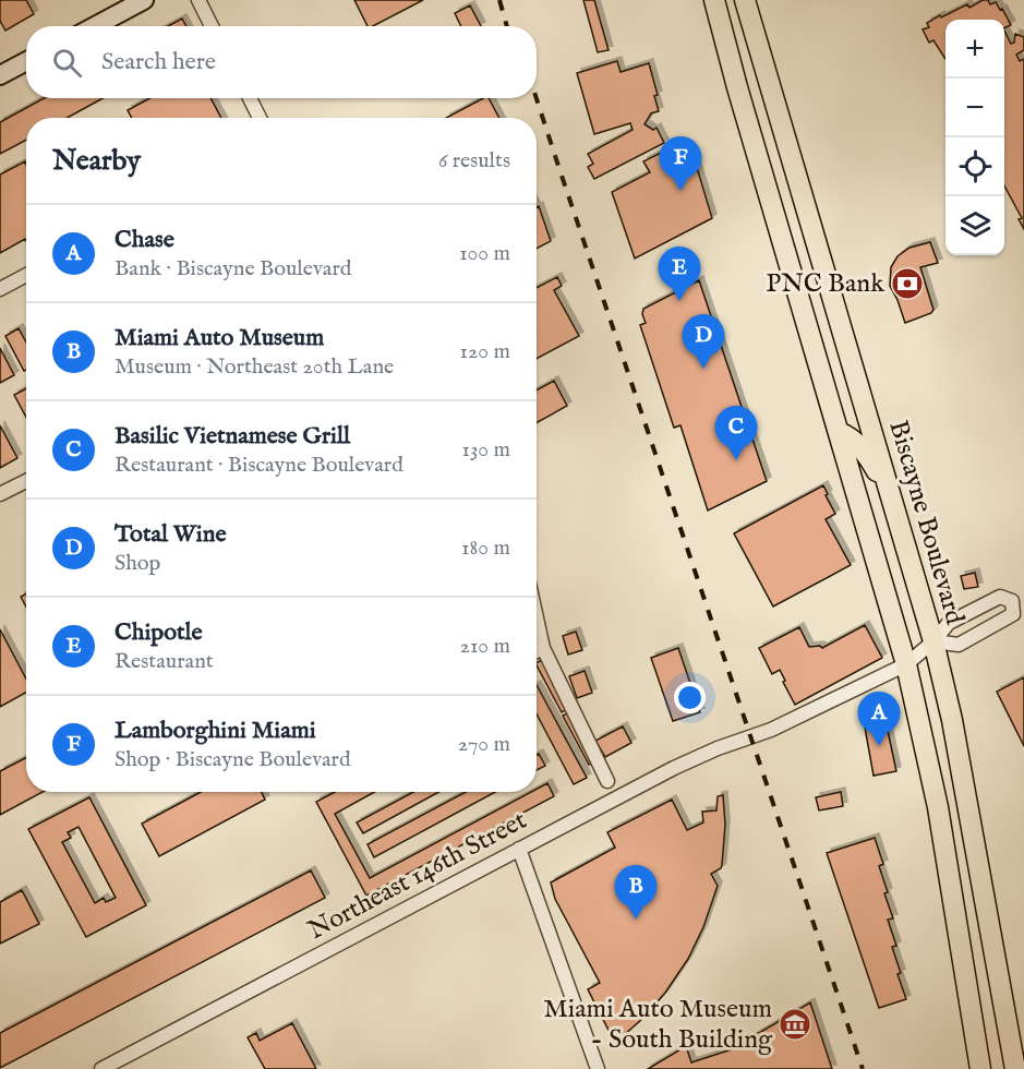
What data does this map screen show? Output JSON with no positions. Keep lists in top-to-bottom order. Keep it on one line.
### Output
{"streets":{"main road":["Biscayne Boulevard"],"street":["Northeast 146th Street"]},"crossings":[["Biscayne Boulevard","Northeast 146th Street"]],"places":{"bank":["PNC Bank"],"museum":["Miami Auto Museum - South Building"]},"page":{"map_buttons":["+","−"],"search":"Search here","heading":["Nearby","6 results"],"pins":["F","E","D","C","A","B"],"list":[{"mark":"A","name":"Chase","note":"Bank · Biscayne Boulevard","value":"100 m"},{"mark":"B","name":"Miami Auto Museum","note":"Museum · Northeast 20th Lane","value":"120 m"},{"mark":"C","name":"Basilic Vietnamese Grill","note":"Restaurant · Biscayne Boulevard","value":"130 m"},{"mark":"D","name":"Total Wine","note":"Shop","value":"180 m"},{"mark":"E","name":"Chipotle","note":"Restaurant","value":"210 m"},{"mark":"F","name":"Lamborghini Miami","note":"Shop · Biscayne Boulevard","value":"270 m"}]}}
